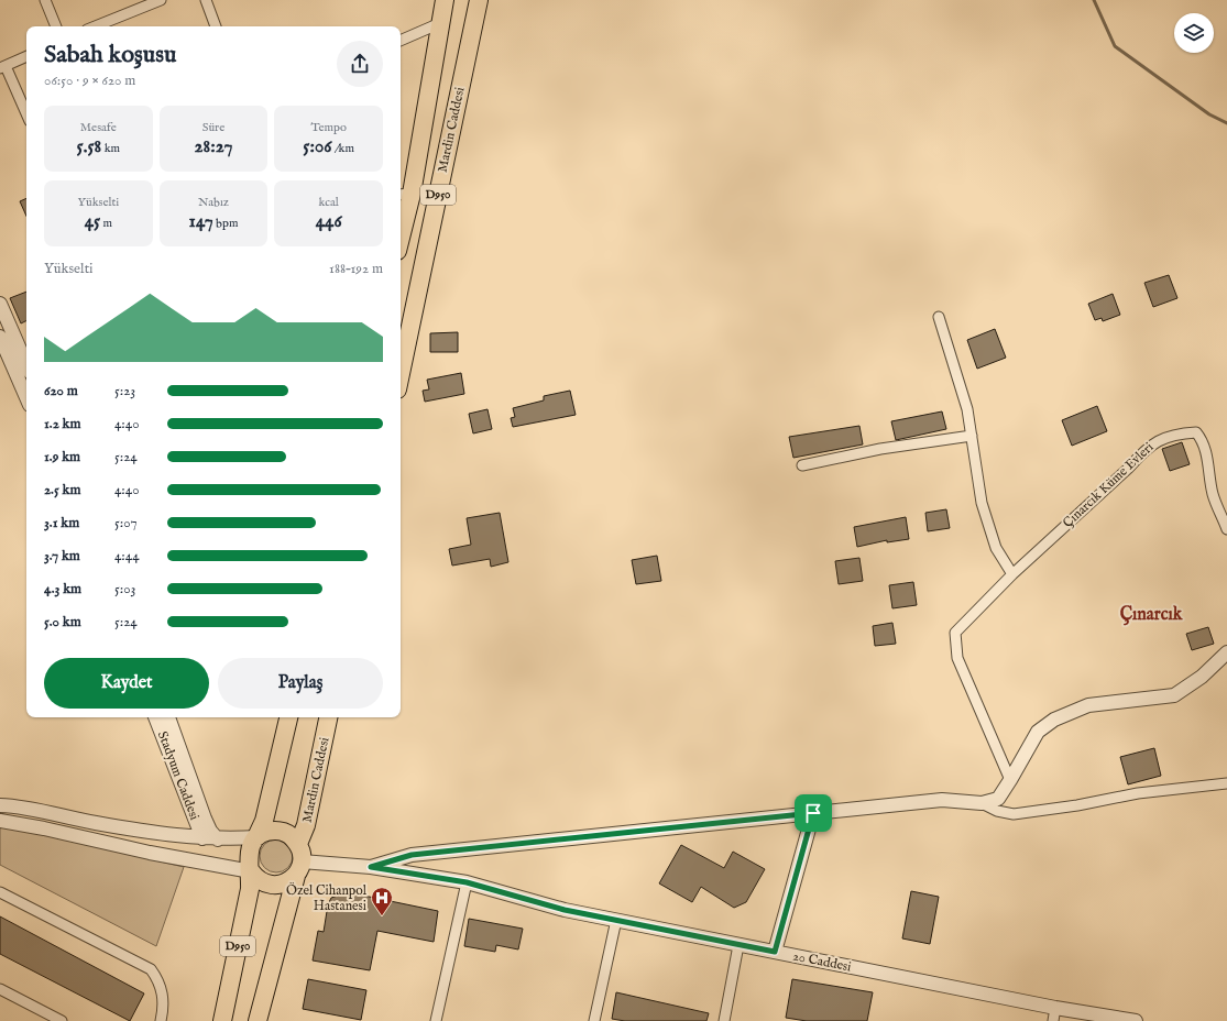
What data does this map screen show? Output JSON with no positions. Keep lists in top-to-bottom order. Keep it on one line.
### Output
{"streets":{"highway":["Mardin Caddesi","D950"],"street":["Çınarcık Küme Evleri","Stadyum Caddesi","20 Caddesi"]},"crossings":[["Mardin Caddesi","D950"],["Mardin Caddesi","20 Caddesi"],["D950","20 Caddesi"]],"districts":["Çınarcık"],"places":{"hospital":["Özel Cihanpol Hastanesi"]},"page":{"heading":["Sabah koşusu","06:50 · 9 × 620 m"],"stats":[["Mesafe","5.58 km"],["Süre","28:27"],["Tempo","5:06 /km"],["Yükselti","45 m"],["Nabız","147 bpm"],["kcal","446"]],"chart":["Yükselti","188–192 m"],"list":[{"name":"620 m","note":"5:23"},{"name":"1.2 km","note":"4:40"},{"name":"1.9 km","note":"5:24"},{"name":"2.5 km","note":"4:40"},{"name":"3.1 km","note":"5:07"},{"name":"3.7 km","note":"4:44"},{"name":"4.3 km","note":"5:03"},{"name":"5.0 km","note":"5:24"}],"buttons":["Kaydet","Paylaş"]}}
